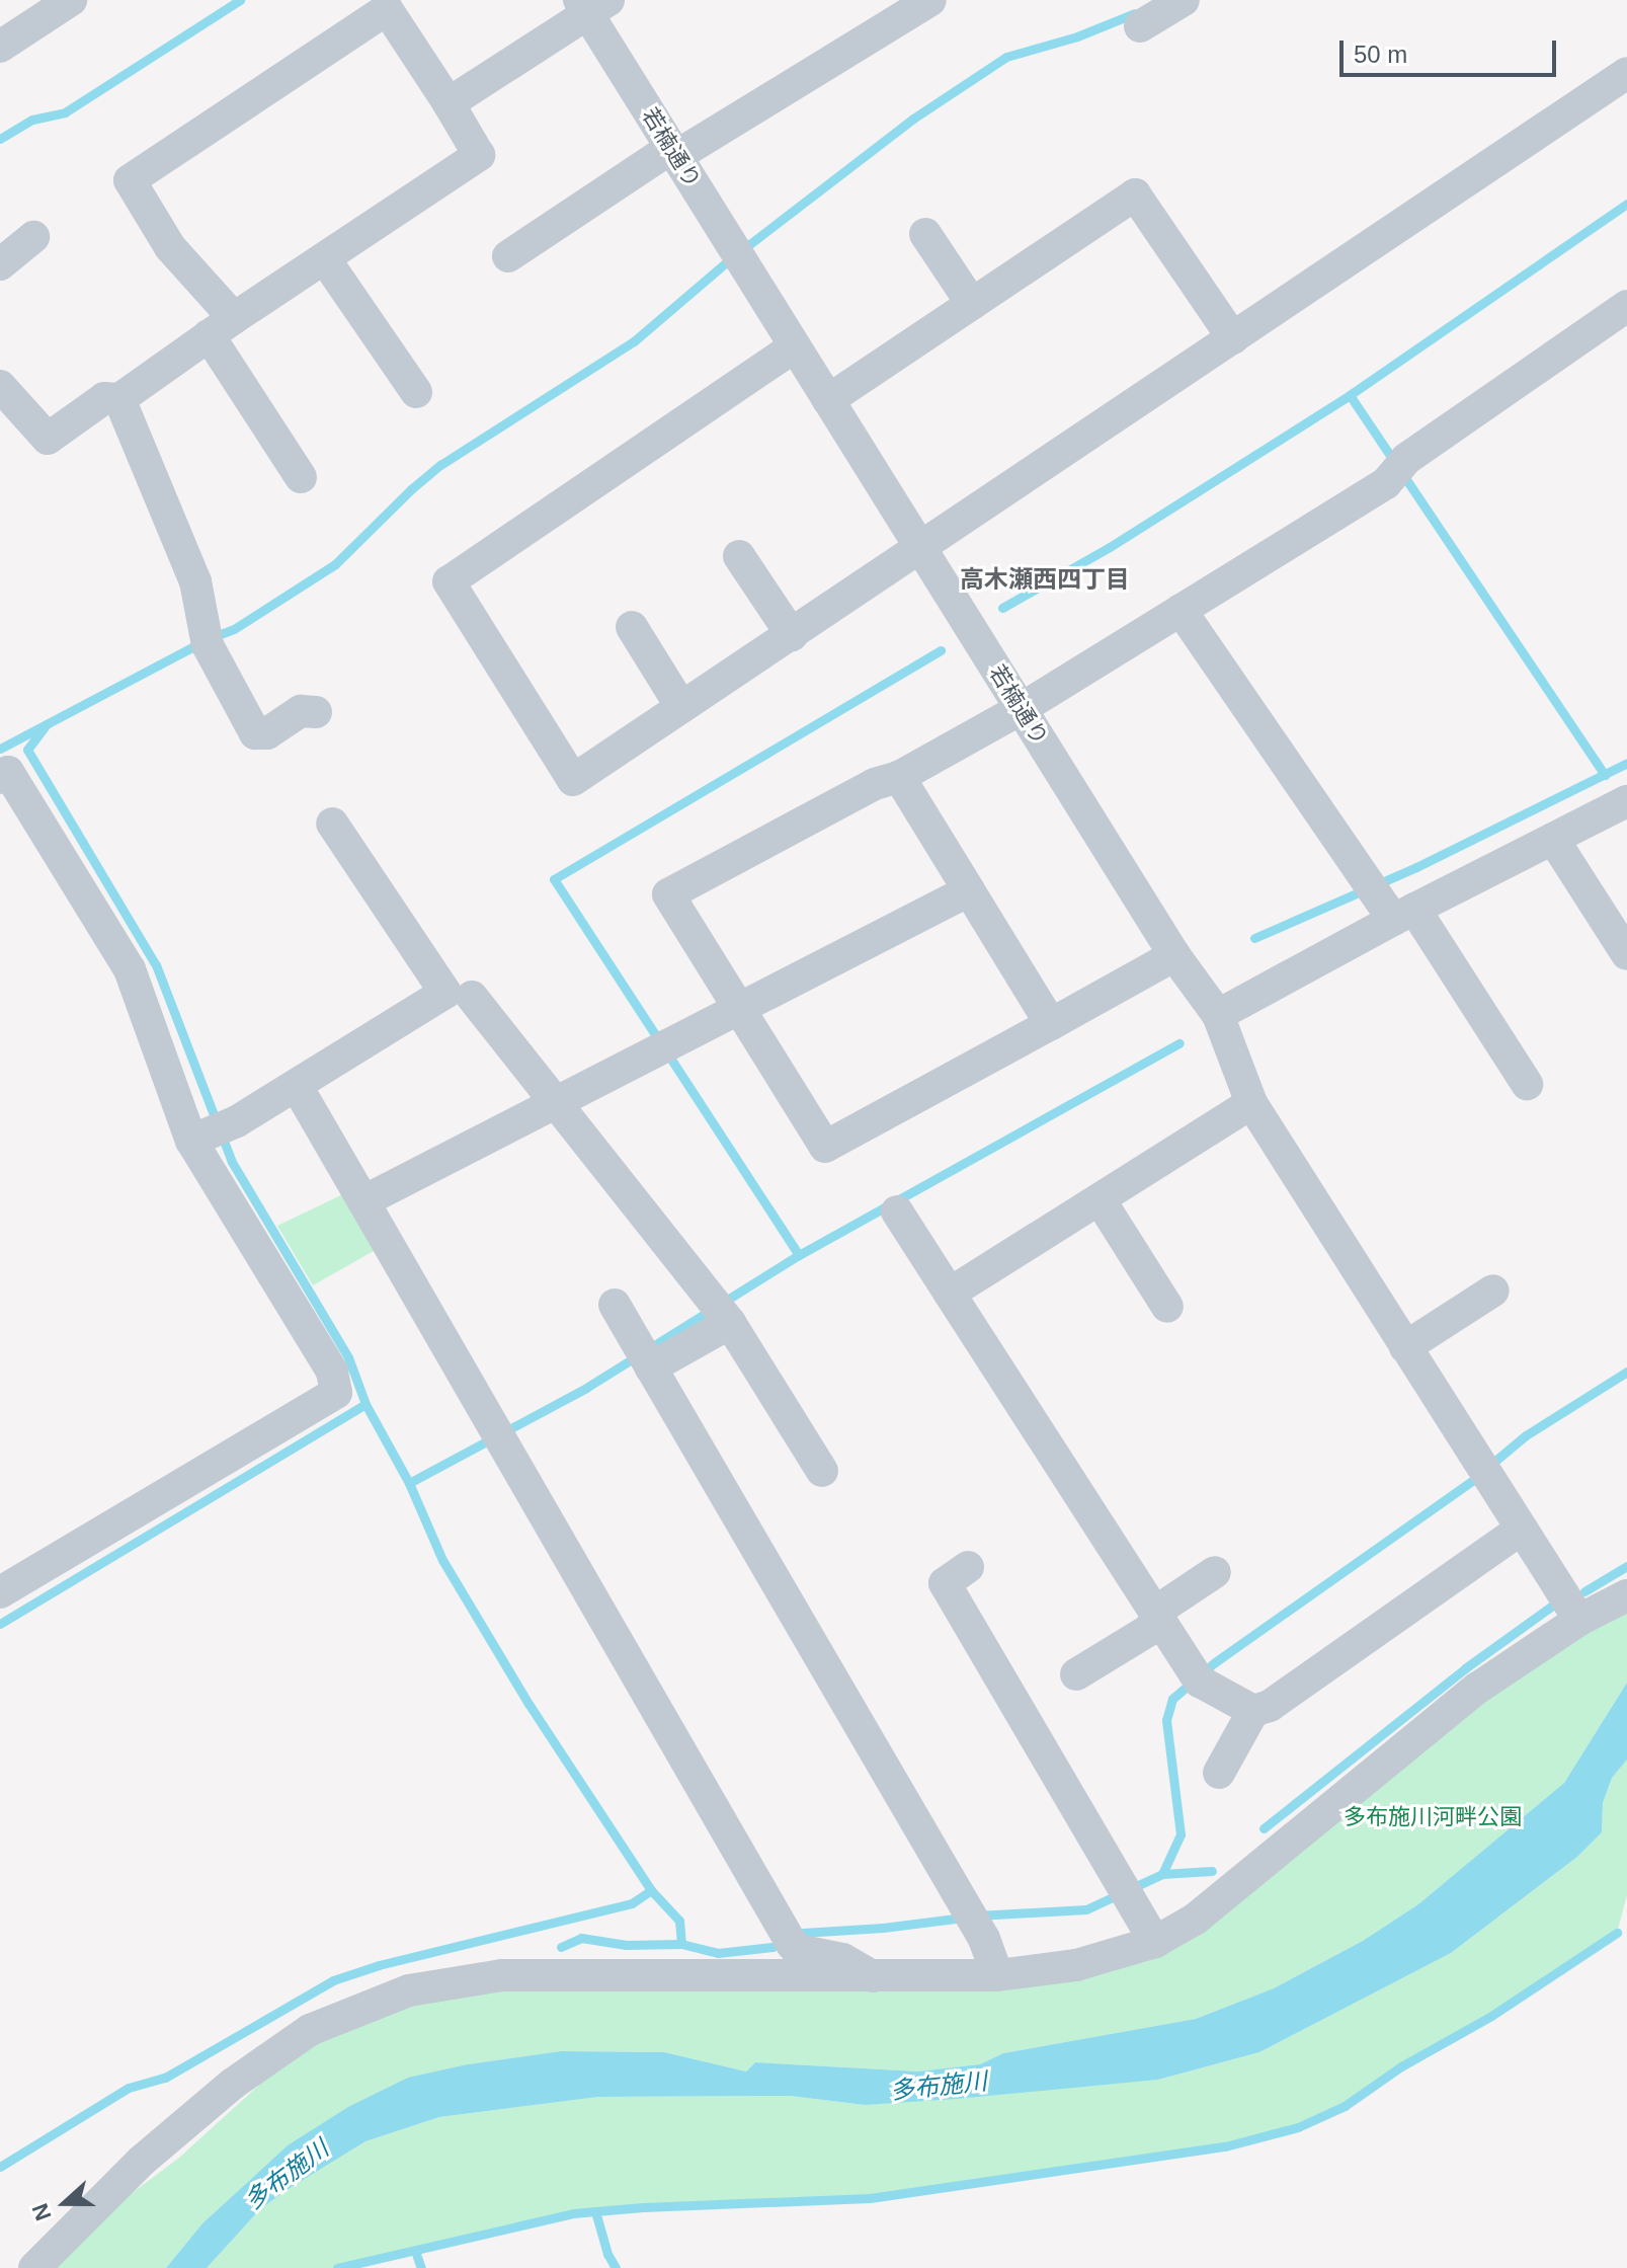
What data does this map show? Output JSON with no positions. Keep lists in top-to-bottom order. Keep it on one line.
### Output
{"streets":{"street":["若楠通り"]},"districts":["高木瀬西四丁目"],"water":["多布施川"],"parks":["多布施川河畔公園"],"scale_bar":"50 m","north":"left"}
